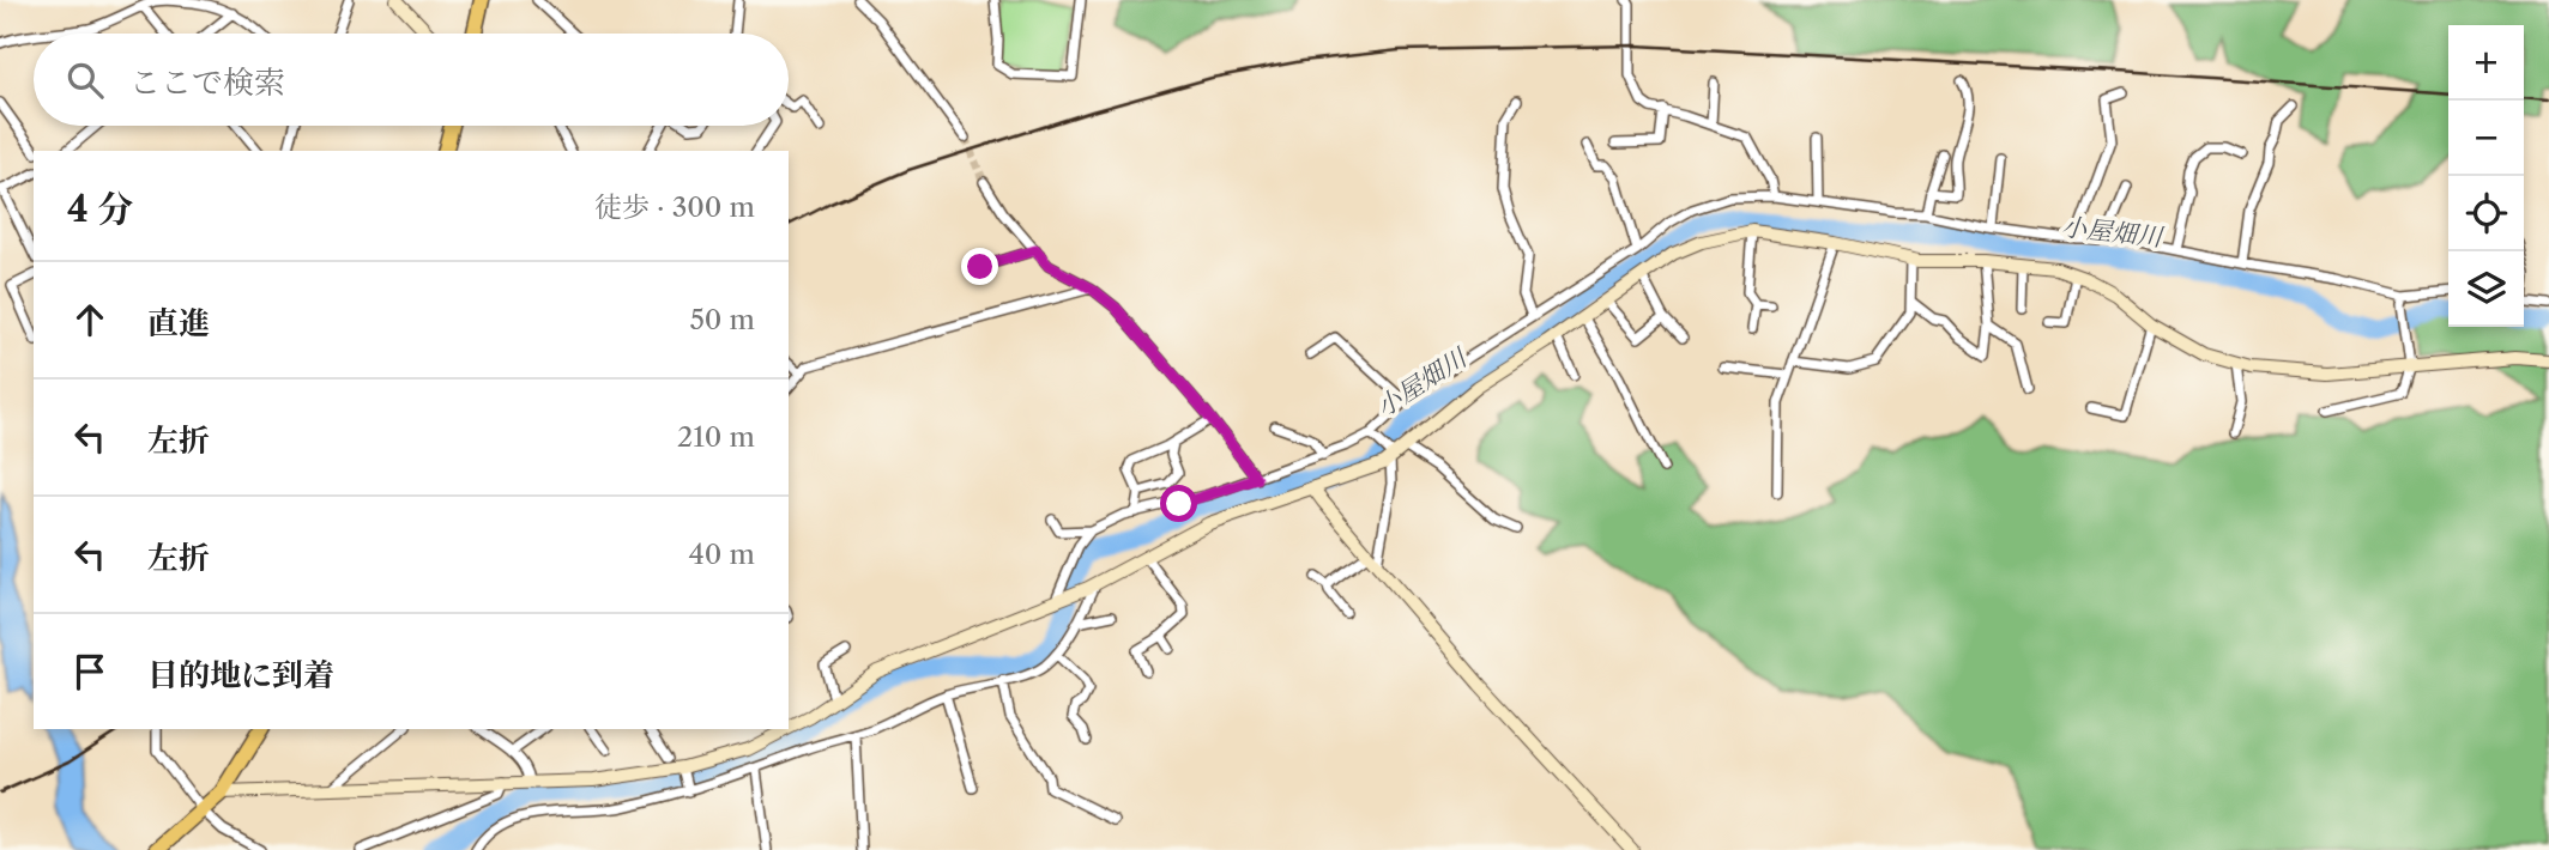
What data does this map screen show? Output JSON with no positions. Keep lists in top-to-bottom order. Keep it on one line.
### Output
{"water":["小屋畑川"],"page":{"map_buttons":["+","−"],"search":"ここで検索","heading":["4 分","徒歩 · 300 m"],"list":[["直進","50 m"],["左折","210 m"],["左折","40 m"],"目的地に到着"]}}
